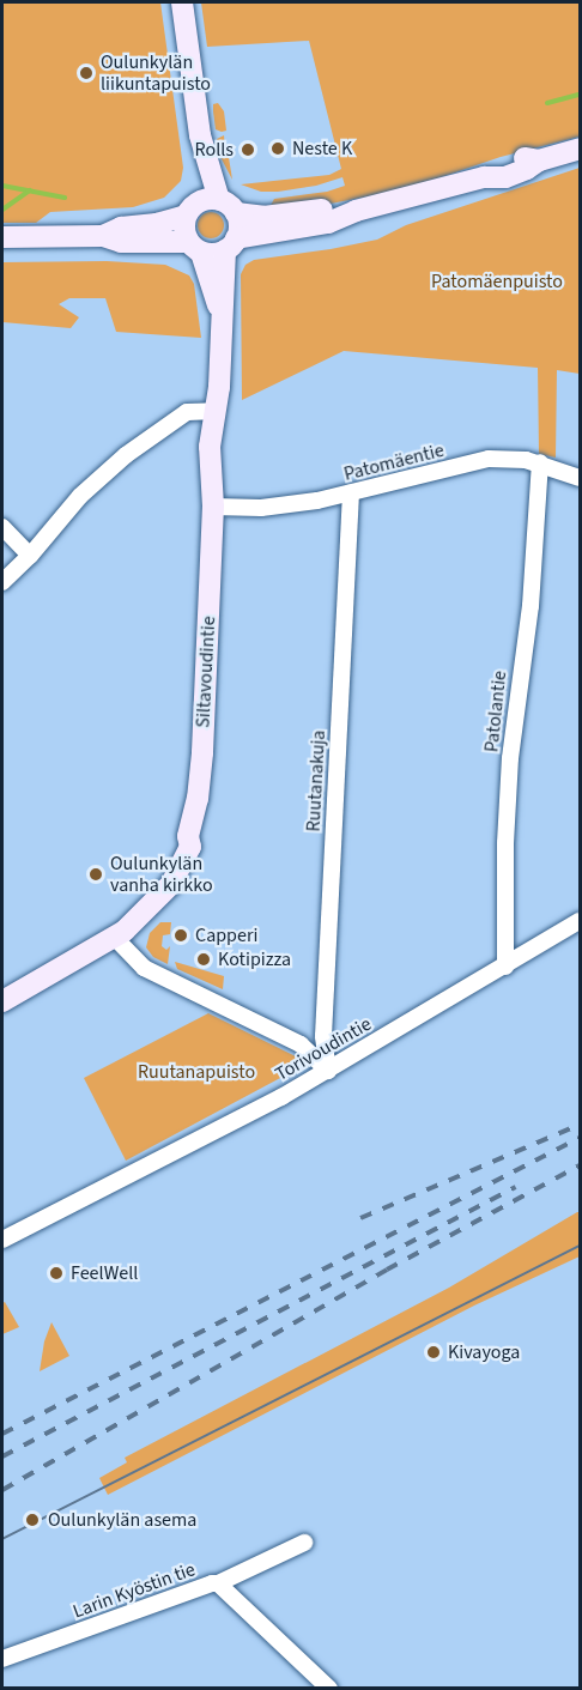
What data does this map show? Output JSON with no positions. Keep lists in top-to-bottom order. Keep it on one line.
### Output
{"streets":{"main road":["Siltavoudintie"],"street":["Patomäentie","Patolantie","Ruutanakuja","Torivoudintie","Larin Kyöstin tie"]},"crossings":[["Patomäentie","Siltavoudintie"],["Patomäentie","Patolantie"],["Patomäentie","Ruutanakuja"],["Patolantie","Torivoudintie"],["Ruutanakuja","Torivoudintie"]],"parks":["Patomäenpuisto","Ruutanapuisto"],"places":["Oulunkylän liikuntapuisto","Neste K","Rolls","Oulunkylän vanha kirkko","Capperi","Kotipizza","FeelWell","Kivayoga","Oulunkylän asema"]}
